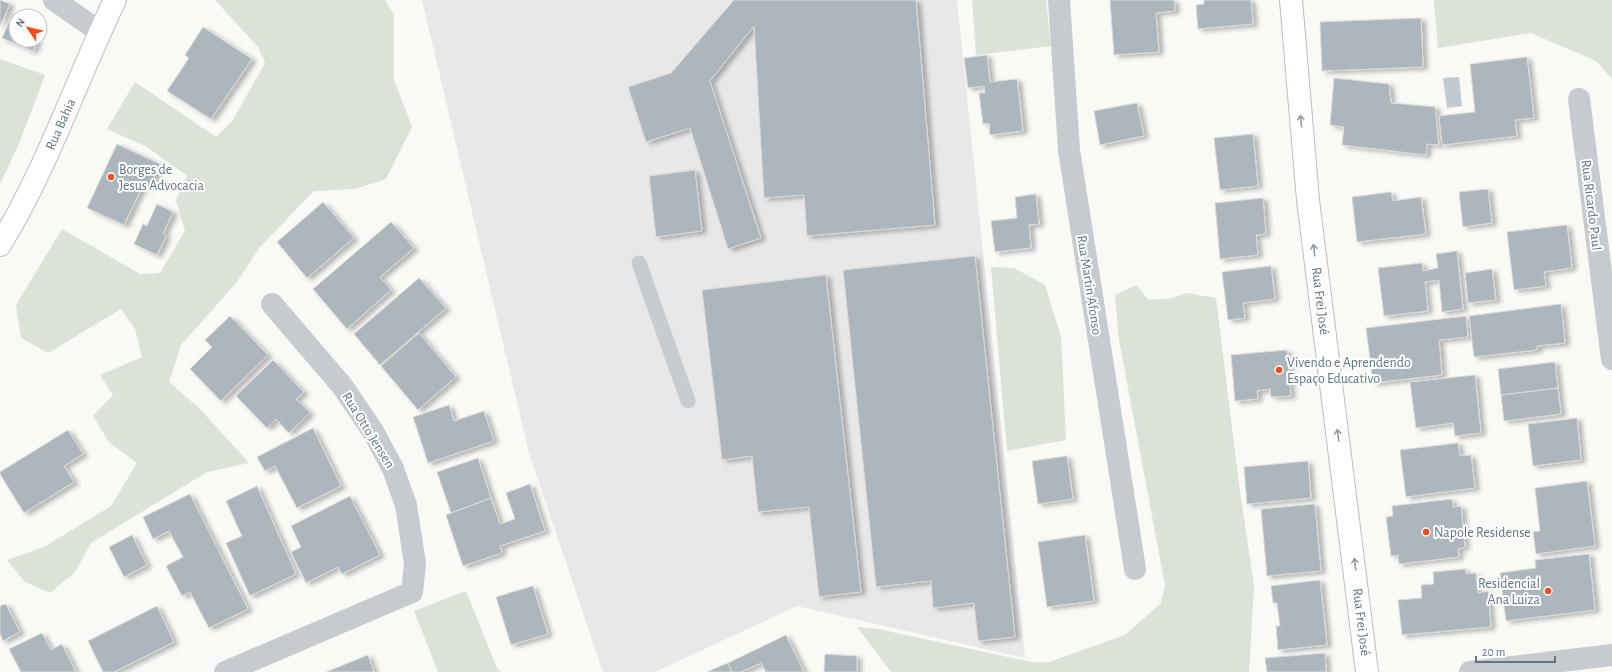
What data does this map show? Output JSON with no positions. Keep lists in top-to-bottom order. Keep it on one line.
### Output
{"streets":{"street":["Rua Bahia","Rua Ricardo Paul","Rua Martin Afonso","Rua Frei José","Rua Otto Jensen"]},"one_way":["Rua Frei José"],"places":["Borges de Jesus Advocacia","Vivendo e Aprendendo Espaço Educativo","Napole Residense","Residencial Ana Luiza"],"scale_bar":"20 m","north":"top left"}
